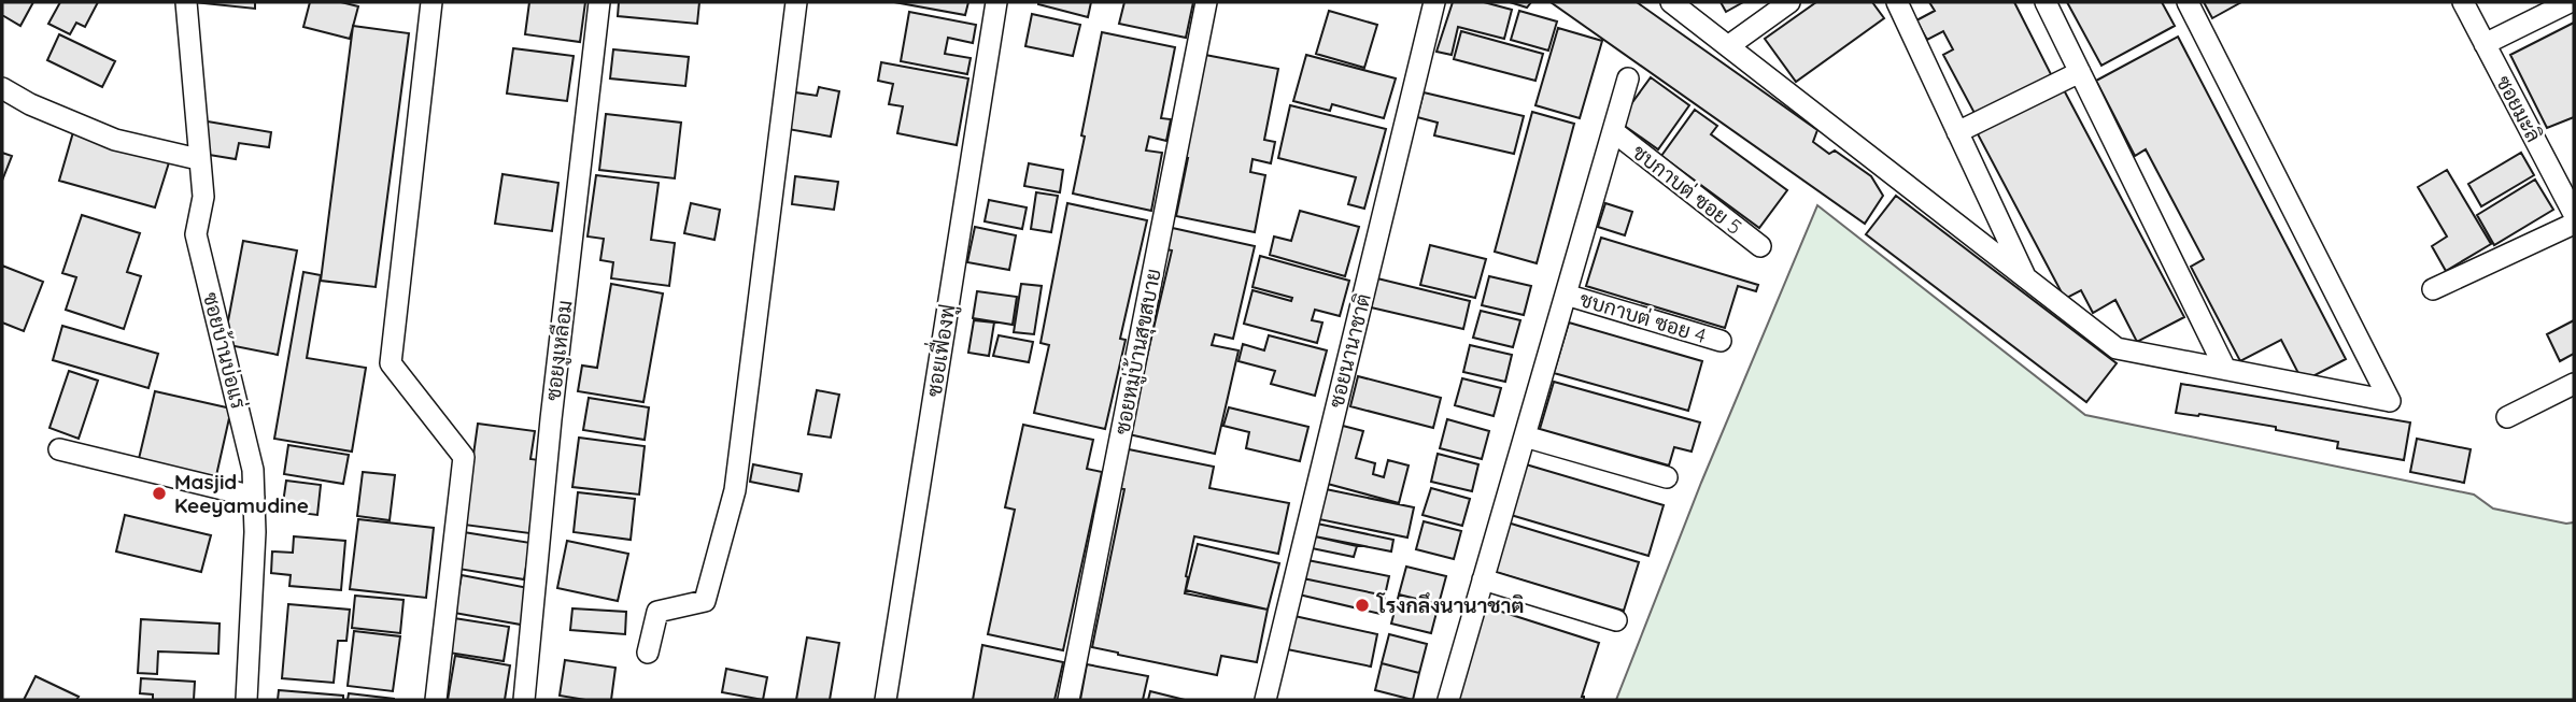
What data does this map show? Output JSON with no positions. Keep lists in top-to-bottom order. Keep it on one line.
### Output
{"streets":{"street":["ซอยมะลิ","ชบกาบต่ ซอย 5","ชบกาบต่ ซอย 4","ซอยบ้านบ่อแร่","ซอยงูเหลือม","ซอยเฟื่องฟู","ซอยนานาชาติ","ซอยหมู่บ้านสุขสบาย"]},"places":["Masjid Keeyamudine","โรงกลึงนานาชาติ"]}
